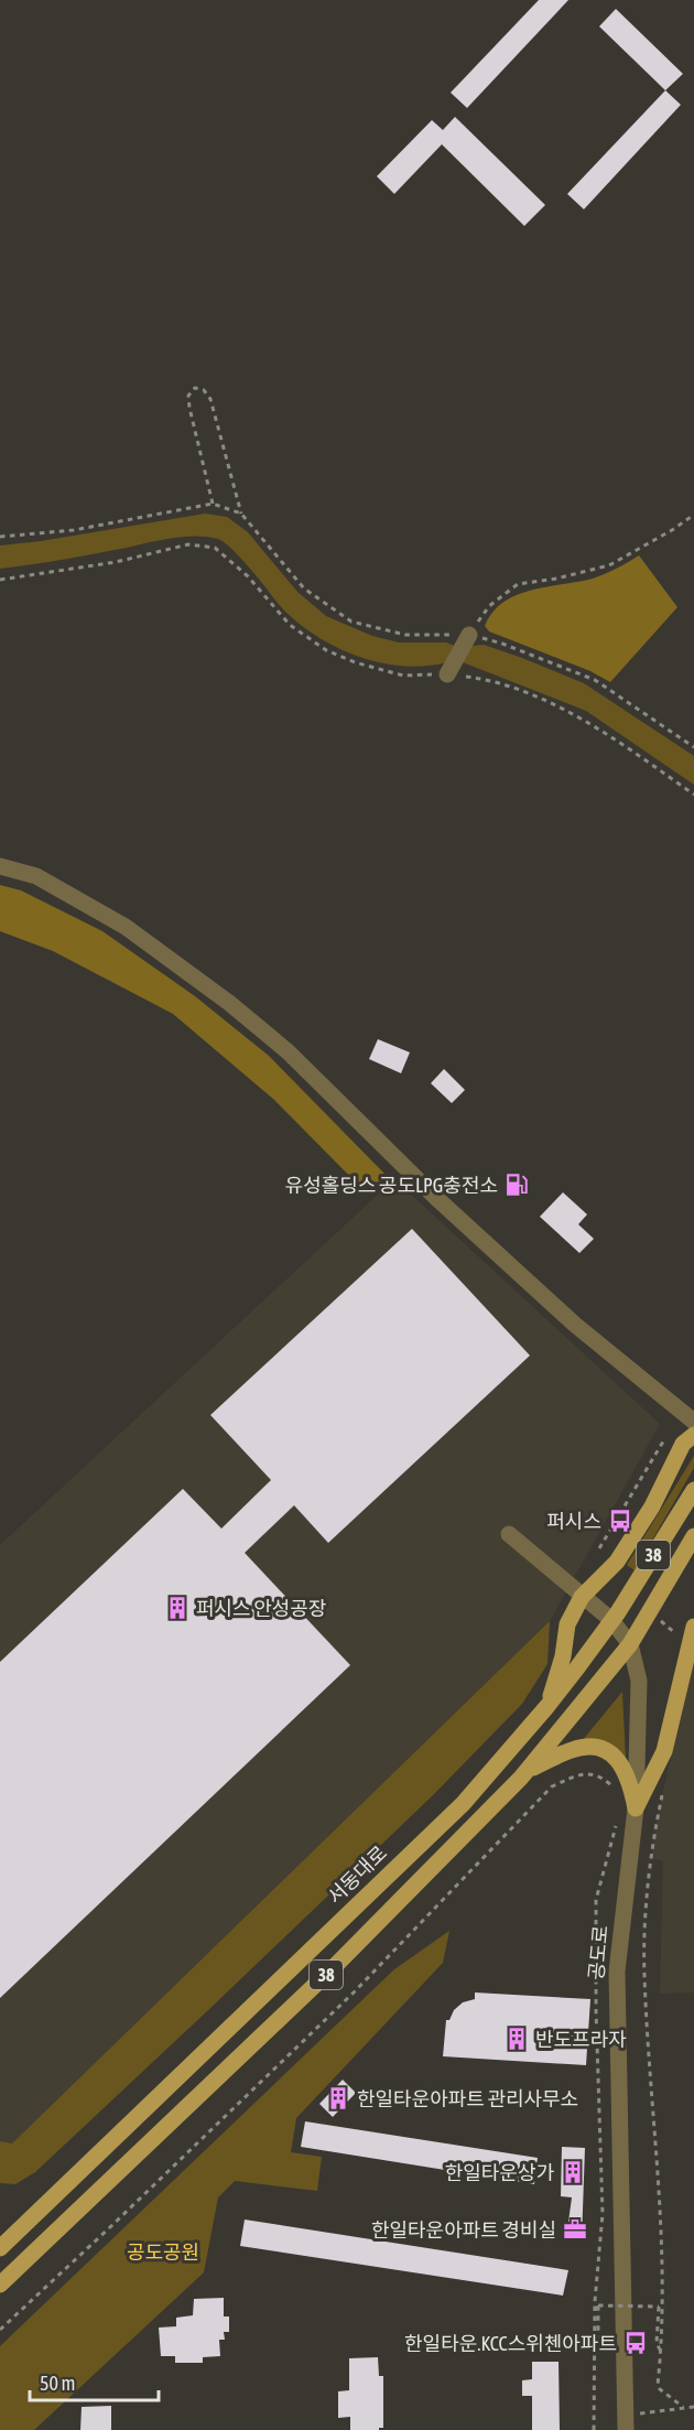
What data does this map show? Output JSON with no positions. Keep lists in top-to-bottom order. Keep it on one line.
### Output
{"streets":{"main road":["38","서동대로"],"street":["공도로"]},"crossings":[["38","공도로"],["서동대로","공도로"]],"parks":["공도공원"],"places":{"fuel station":["유성홀딩스 공도LPG충전소"],"bus stop":["퍼시스","한일타운.KCC스위첸아파트"],"building":["퍼시스 안성공장","반도프라자","한일타운아파트 관리사무소","한일타운상가"],"office":["한일타운아파트 경비실"]},"scale_bar":"50 m"}
